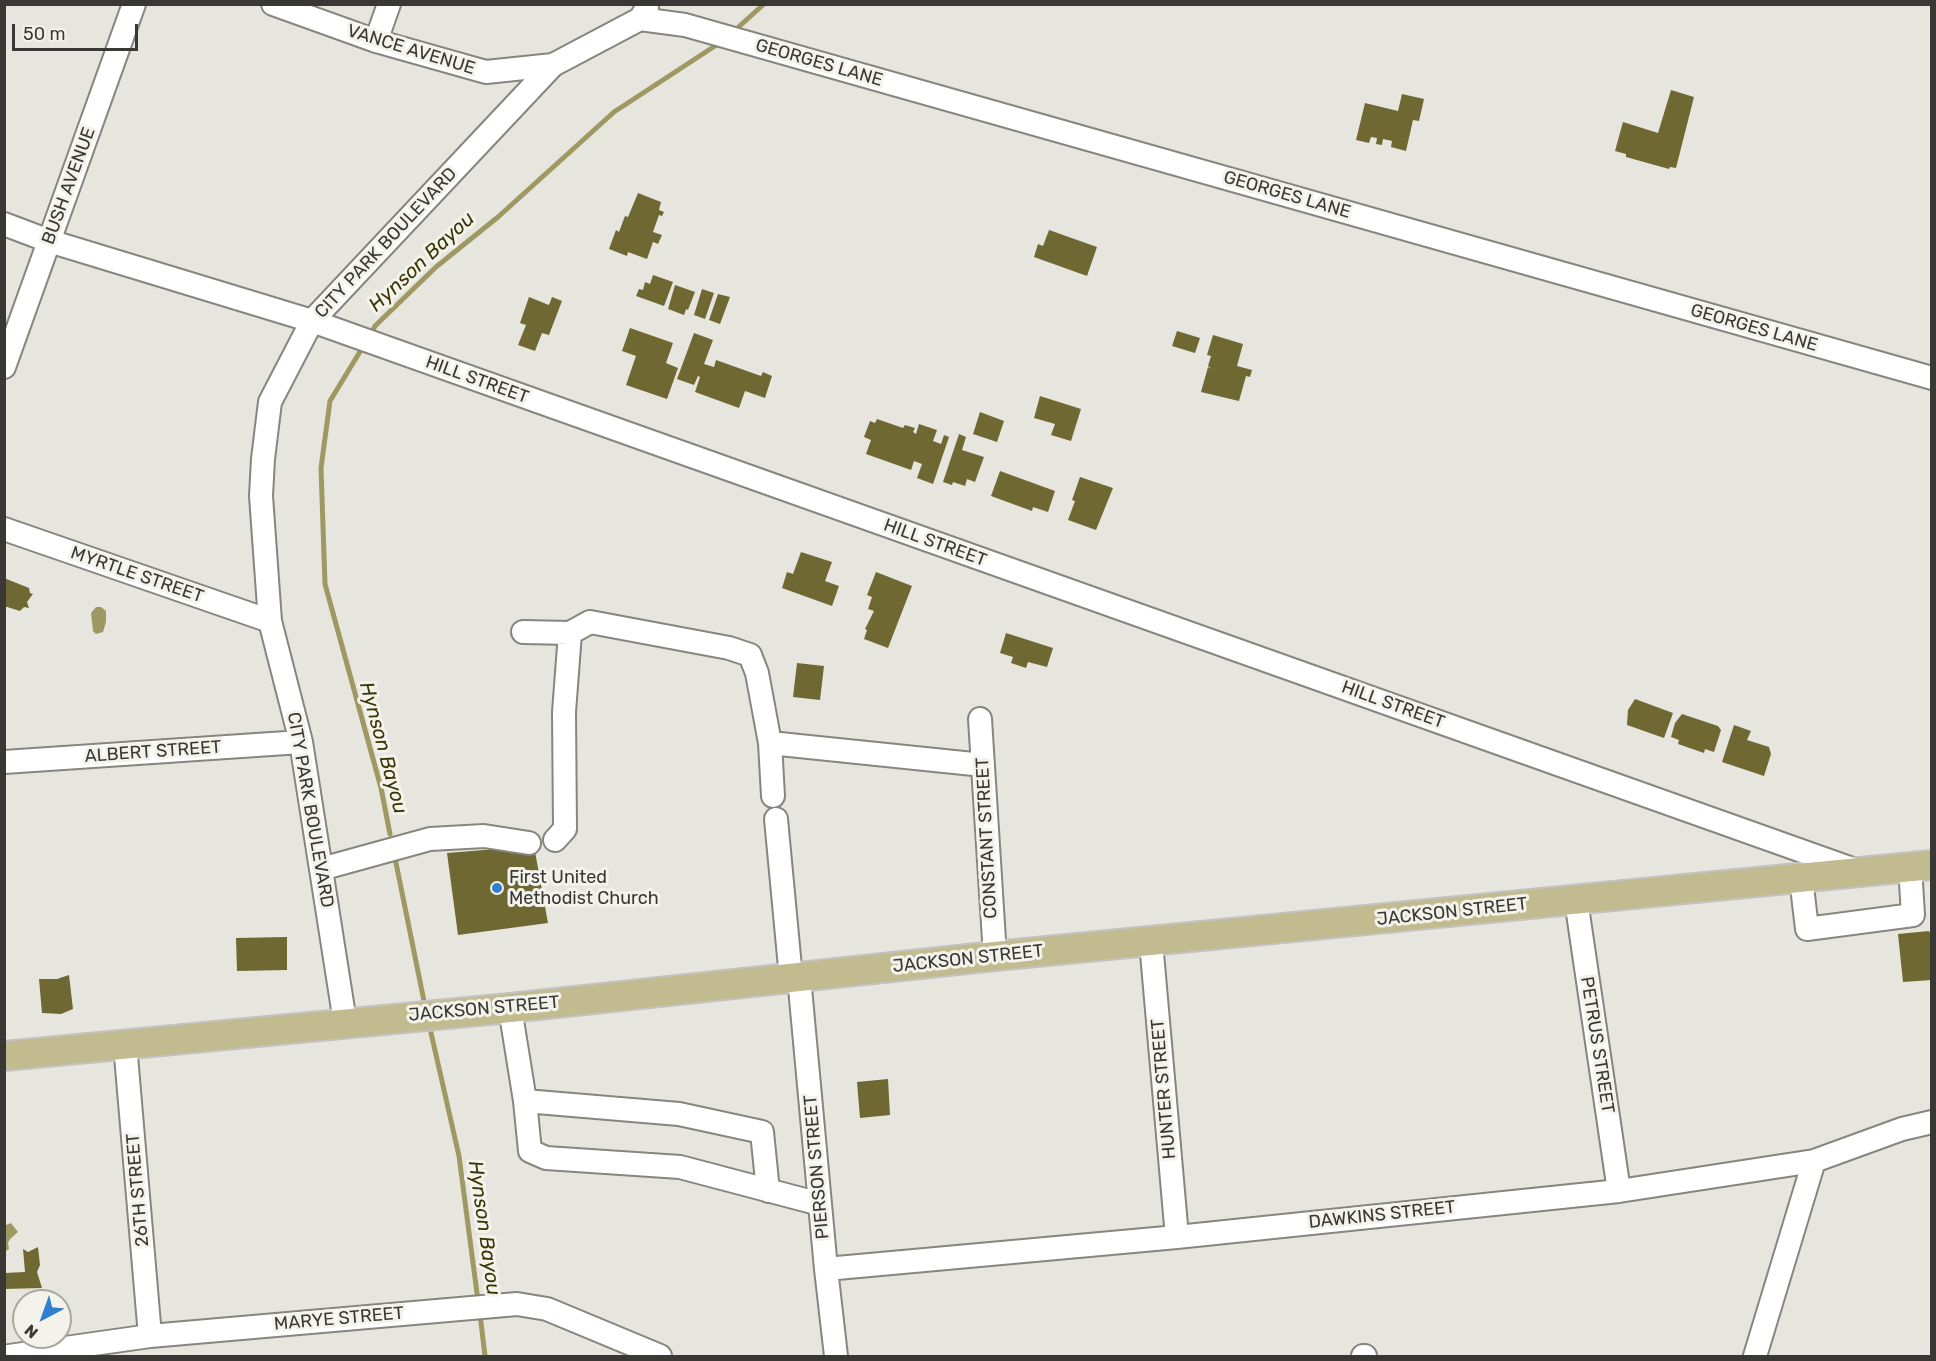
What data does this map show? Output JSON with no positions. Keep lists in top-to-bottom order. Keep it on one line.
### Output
{"streets":{"main road":["JACKSON STREET"],"street":["VANCE AVENUE","GEORGES LANE","BUSH AVENUE","CITY PARK BOULEVARD","HILL STREET","MYRTLE STREET","ALBERT STREET","CONSTANT STREET","PETRUS STREET","HUNTER STREET","PIERSON STREET","26TH STREET","DAWKINS STREET","MARYE STREET"]},"crossings":[["VANCE AVENUE","CITY PARK BOULEVARD"],["GEORGES LANE","CITY PARK BOULEVARD"],["BUSH AVENUE","HILL STREET"],["CITY PARK BOULEVARD","HILL STREET"],["CITY PARK BOULEVARD","MYRTLE STREET"],["CITY PARK BOULEVARD","ALBERT STREET"],["CITY PARK BOULEVARD","JACKSON STREET"],["HILL STREET","JACKSON STREET"],["CONSTANT STREET","JACKSON STREET"],["JACKSON STREET","PETRUS STREET"],["JACKSON STREET","HUNTER STREET"],["JACKSON STREET","PIERSON STREET"],["JACKSON STREET","26TH STREET"],["PETRUS STREET","DAWKINS STREET"],["HUNTER STREET","DAWKINS STREET"],["PIERSON STREET","DAWKINS STREET"],["26TH STREET","MARYE STREET"]],"water":["Hynson Bayou"],"places":["First United Methodist Church"],"scale_bar":"50 m","north":"bottom left"}
